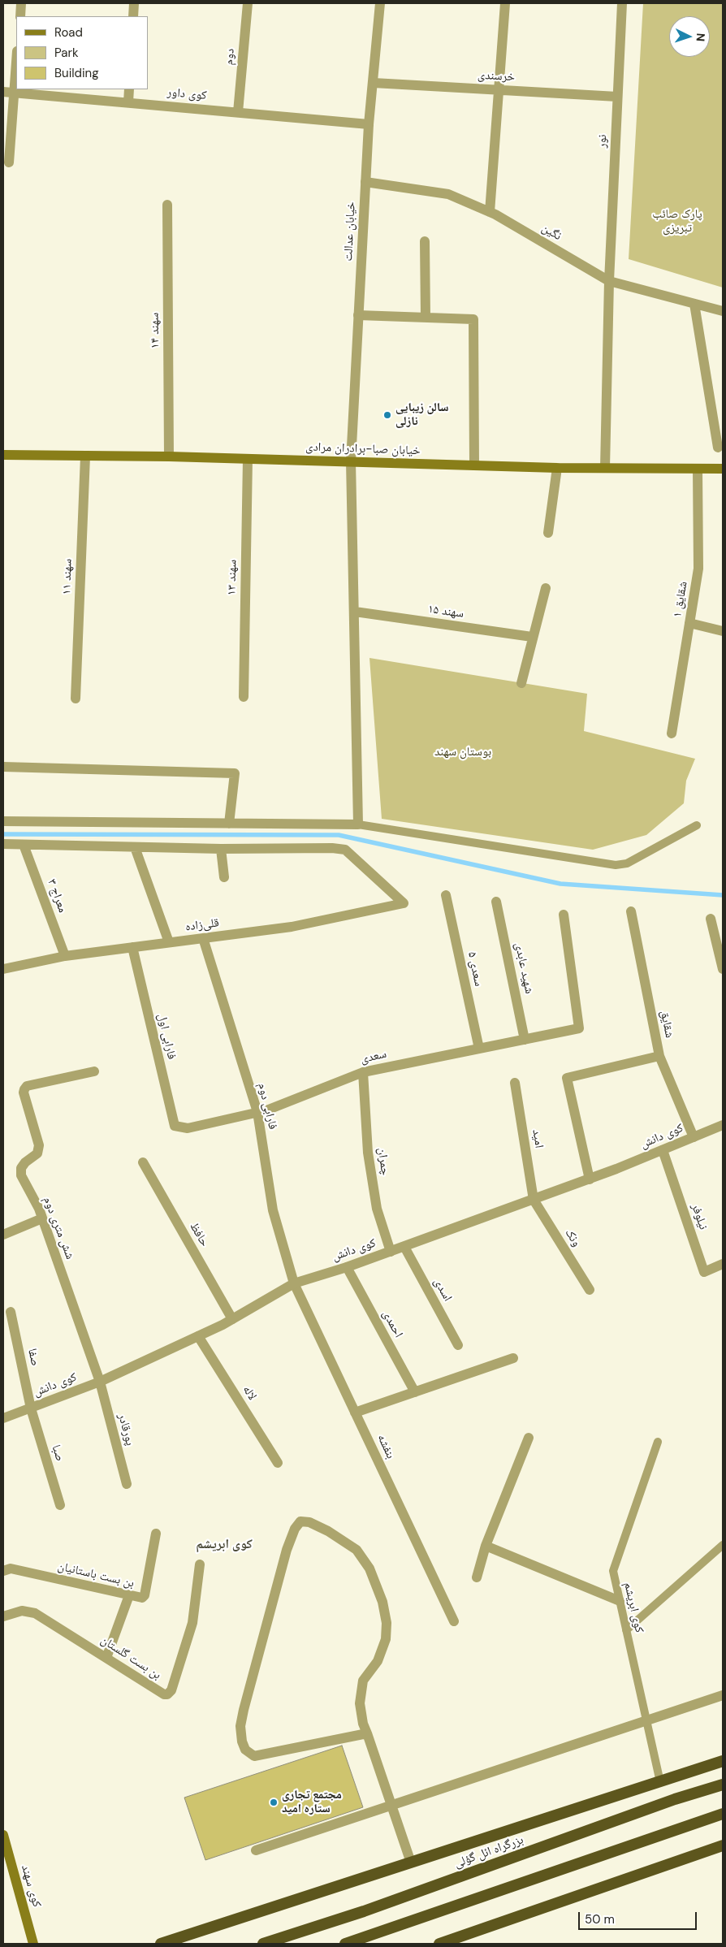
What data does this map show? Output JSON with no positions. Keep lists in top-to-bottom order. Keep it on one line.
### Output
{"streets":{"highway":["بزرگراه ائل گؤلی"],"main road":["خیابان صبا-برادران مرادی","کوی سهند"],"street":["دوم","خرسندی","کوی داور","نور","خیابان عدالت","نگین","سهند ۱۴","سهند ۱۱","سهند ۱۳","شقایق ۱","سهند ۱۵","معراج ۳","قلی‌زاده","شهید عابدی","سعدی ۵","شقایق","فارابی اول","سعدی","فارابی دوم","کوی دانش","امید","چمران","نیلوفر","شش متری دوم","حافظ","ونک","اسدی","احمدی","صفا","لاله","پورقادر","بنفشه","صبا","بن بست باستانیان","بن بست گلستان"],"lane":["کوی ابریشم"]},"crossings":[["دوم","کوی داور"],["خرسندی","نور"],["خرسندی","خیابان عدالت"],["کوی داور","خیابان عدالت"],["نور","نگین"],["نور","خیابان صبا-برادران مرادی"],["خیابان عدالت","نگین"],["خیابان عدالت","خیابان صبا-برادران مرادی"],["خیابان عدالت","سهند ۱۵"],["سهند ۱۴","خیابان صبا-برادران مرادی"],["خیابان صبا-برادران مرادی","سهند ۱۱"],["خیابان صبا-برادران مرادی","سهند ۱۳"],["خیابان صبا-برادران مرادی","شقایق ۱"],["معراج ۳","قلی‌زاده"],["قلی‌زاده","فارابی اول"],["قلی‌زاده","فارابی دوم"],["شهید عابدی","سعدی"],["سعدی ۵","سعدی"],["شقایق","کوی دانش"],["فارابی اول","سعدی"],["سعدی","فارابی دوم"],["سعدی","چمران"],["فارابی دوم","کوی دانش"],["فارابی دوم","بنفشه"],["کوی دانش","امید"],["کوی دانش","چمران"],["کوی دانش","نیلوفر"],["کوی دانش","شش متری دوم"],["کوی دانش","حافظ"],["کوی دانش","ونک"],["کوی دانش","اسدی"],["کوی دانش","احمدی"],["کوی دانش","صفا"],["کوی دانش","لاله"],["کوی دانش","پورقادر"],["کوی دانش","بنفشه"],["کوی دانش","صبا"],["امید","ونک"],["شش متری دوم","پورقادر"],["صفا","صبا"]],"districts":["کوی ابریشم"],"parks":["پارک صائب تبریزی","بوستان سهند"],"places":["سالن زیبایی نازلی","مجتمع تجاری ستاره امید"],"legend":["Road","Park","Building"],"scale_bar":"50 m","north":"right"}
